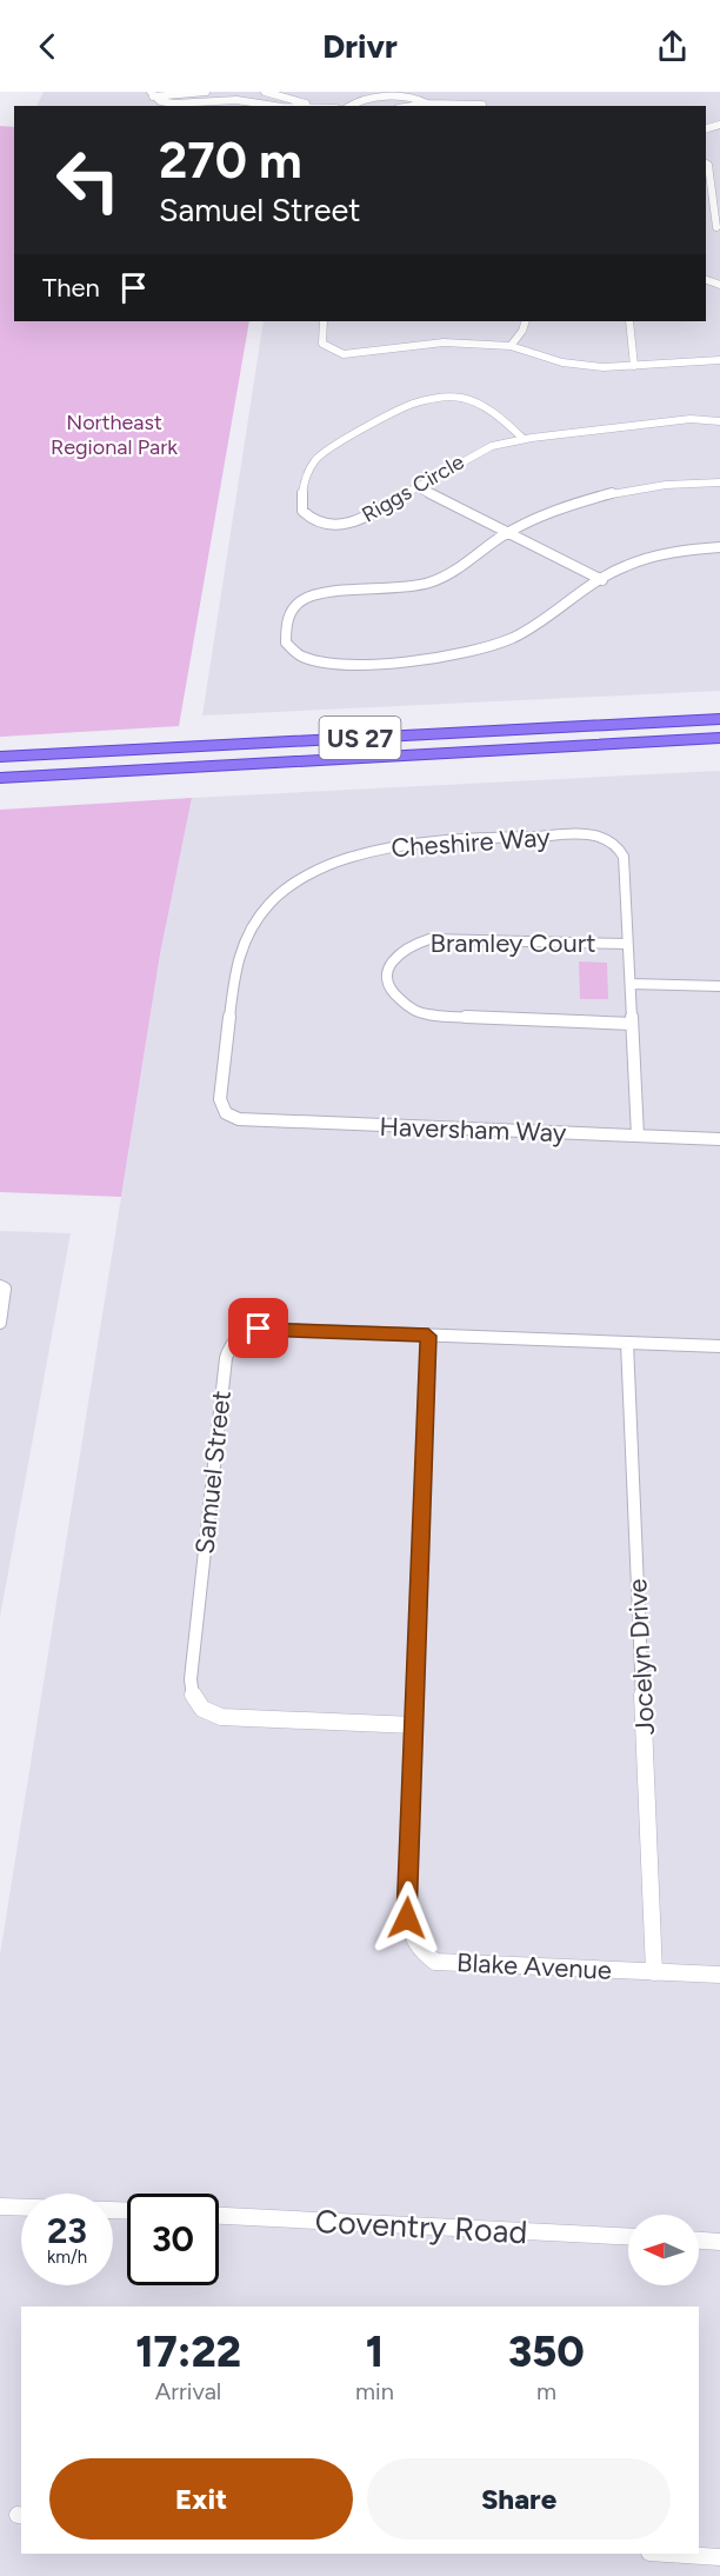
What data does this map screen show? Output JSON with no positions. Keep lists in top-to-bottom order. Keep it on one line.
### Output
{"streets":{"highway":["US 27"],"street":["Riggs Circle","Cheshire Way","Bramley Court","Haversham Way","Samuel Street","Jocelyn Drive","Blake Avenue","Coventry Road"]},"crossings":[["Cheshire Way","Bramley Court"],["Cheshire Way","Haversham Way"],["Samuel Street","Jocelyn Drive"],["Samuel Street","Blake Avenue"],["Jocelyn Drive","Blake Avenue"]],"parks":["Northeast Regional Park"],"north":"left","page":{"header":"Drivr","turn":["270 m","Samuel Street"],"then":"Then","speed":"23 km/h","limit":"30","eta":["17:22","Arrival","1","min","350","m"],"buttons":["Exit","Share"]}}
